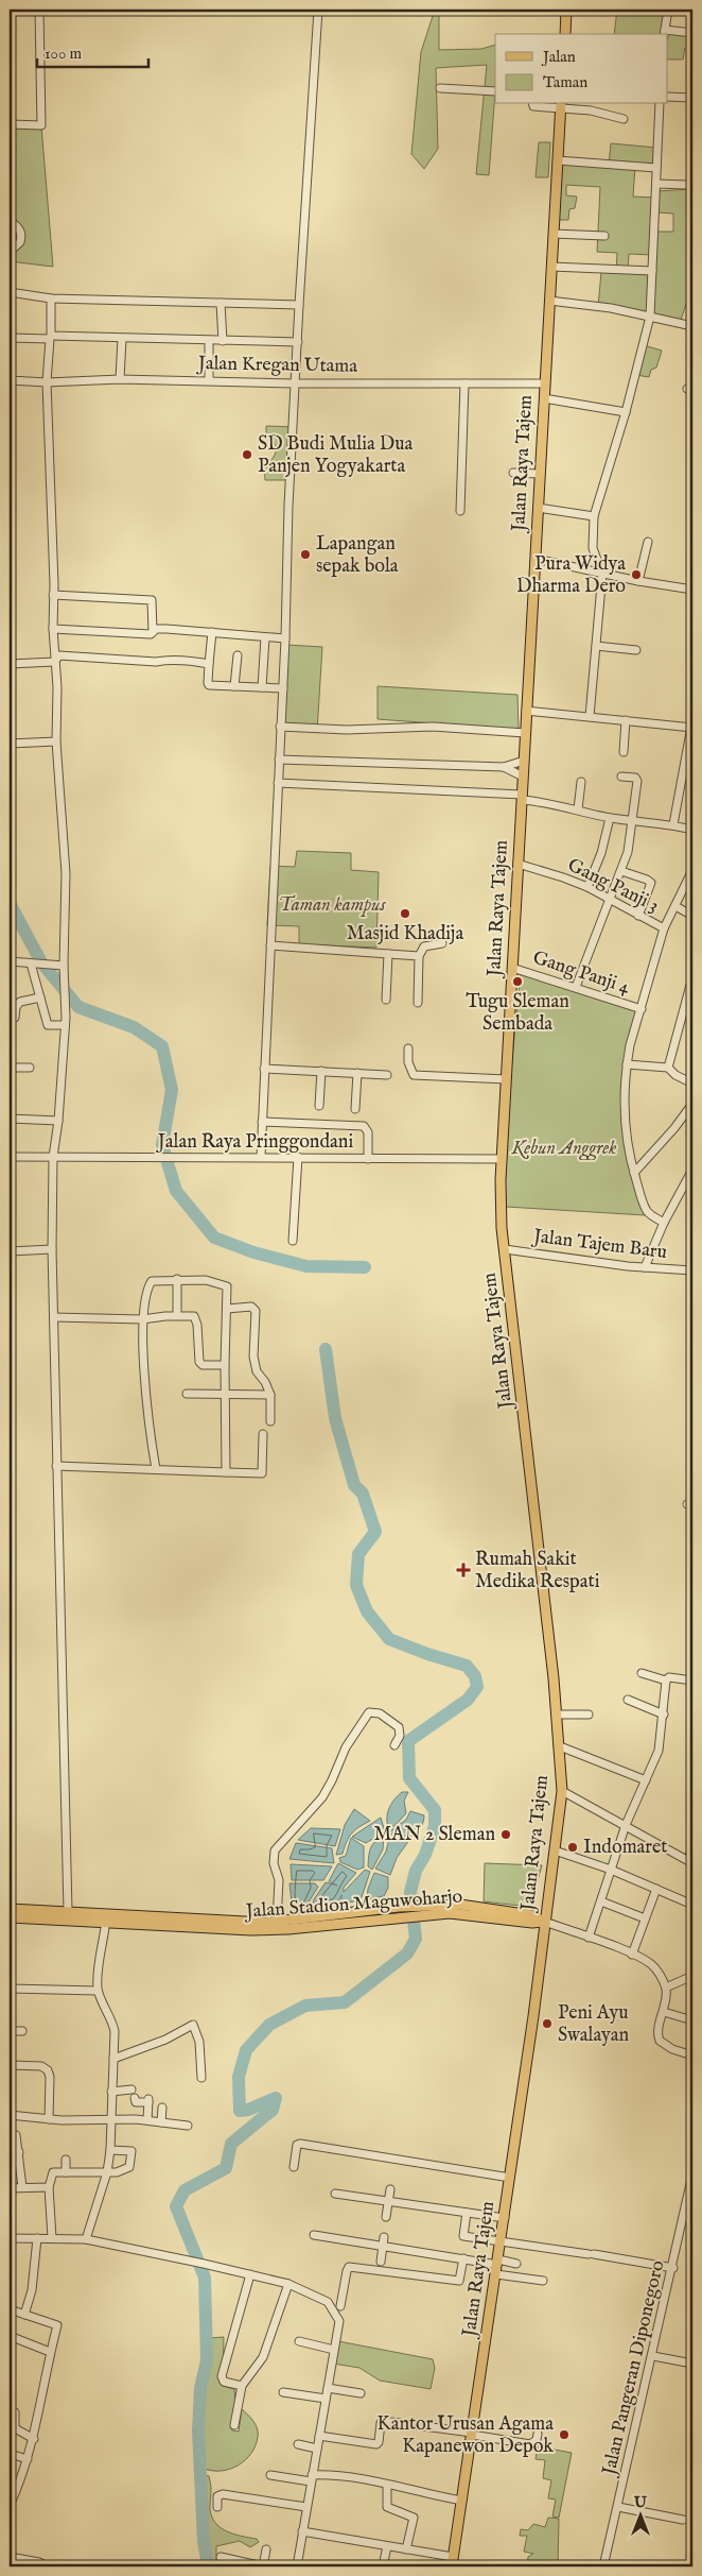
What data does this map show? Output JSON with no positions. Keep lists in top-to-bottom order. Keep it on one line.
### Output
{"streets":{"main road":["Jalan Raya Tajem","Jalan Stadion Maguwoharjo"],"street":["Jalan Kregan Utama","Gang Panji 3","Gang Panji 4","Jalan Raya Pringgondani","Jalan Tajem Baru","Jalan Pangeran Diponegoro"]},"crossings":[["Jalan Kregan Utama","Jalan Raya Tajem"],["Jalan Raya Tajem","Gang Panji 3"],["Jalan Raya Tajem","Gang Panji 4"],["Jalan Raya Tajem","Jalan Raya Pringgondani"],["Jalan Raya Tajem","Jalan Tajem Baru"],["Jalan Raya Tajem","Jalan Stadion Maguwoharjo"]],"parks":["Taman kampus","Kebun Anggrek"],"places":{"other":["SD Budi Mulia Dua Panjen Yogyakarta","Lapangan sepak bola","Pura Widya Dharma Dero","Masjid Khadija","Tugu Sleman Sembada","MAN 2 Sleman","Indomaret","Peni Ayu Swalayan","Kantor Urusan Agama Kapanewon Depok"],"health":["Rumah Sakit Medika Respati"]},"legend":["Jalan","Taman"],"scale_bar":"100 m","north":"top"}
